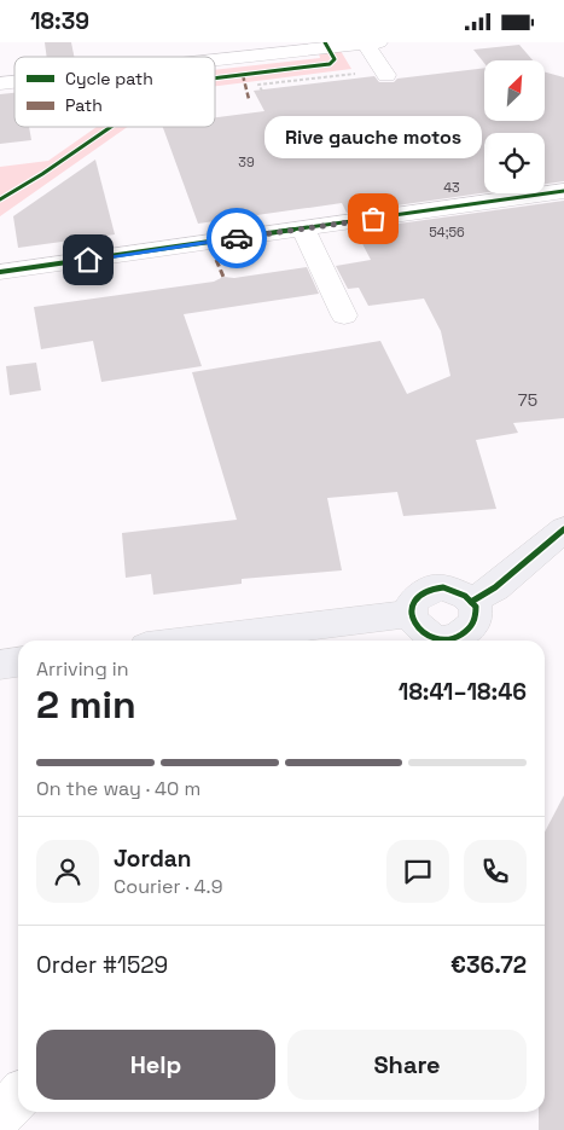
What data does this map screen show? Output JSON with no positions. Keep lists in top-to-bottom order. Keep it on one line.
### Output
{"places":["Rive gauche motos"],"house_numbers":["39","43","54;56","75"],"legend":["Cycle path","Path"],"north":"top right","page":{"status":"18:39","bubble":"Rive gauche motos","heading":["2 min","Arriving in","18:41–18:46"],"panel":["Jordan","Courier · 4.9","Order #1529","€36.72"],"bar":"On the way · 40 m","buttons":["Help","Share"]}}
